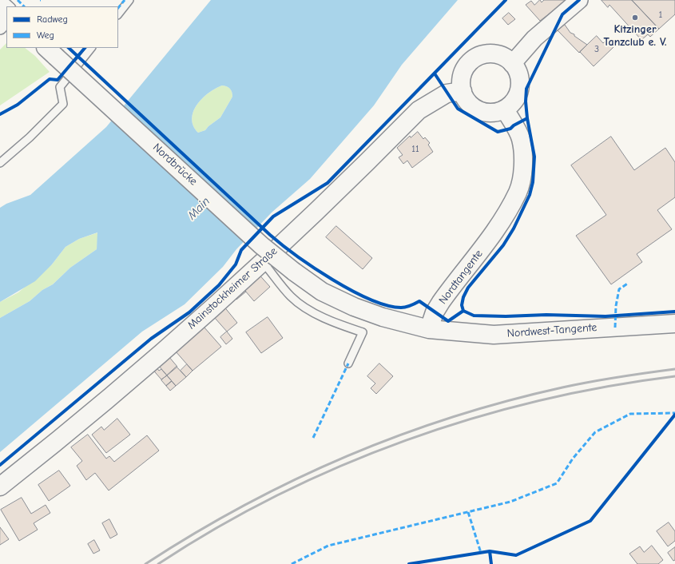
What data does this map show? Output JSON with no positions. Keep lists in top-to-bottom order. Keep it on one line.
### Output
{"streets":{"main road":["Nordbrücke","Nordtangente","Mainstockheimer Straße","Nordwest-Tangente"]},"crossings":[["Nordbrücke","Nordtangente"],["Nordbrücke","Nordwest-Tangente"],["Nordtangente","Mainstockheimer Straße"],["Nordtangente","Nordwest-Tangente"]],"water":["Main"],"places":["Kitzinger Tanzclub e. V."],"house_numbers":["1","3","11"],"legend":["Radweg","Weg"]}
